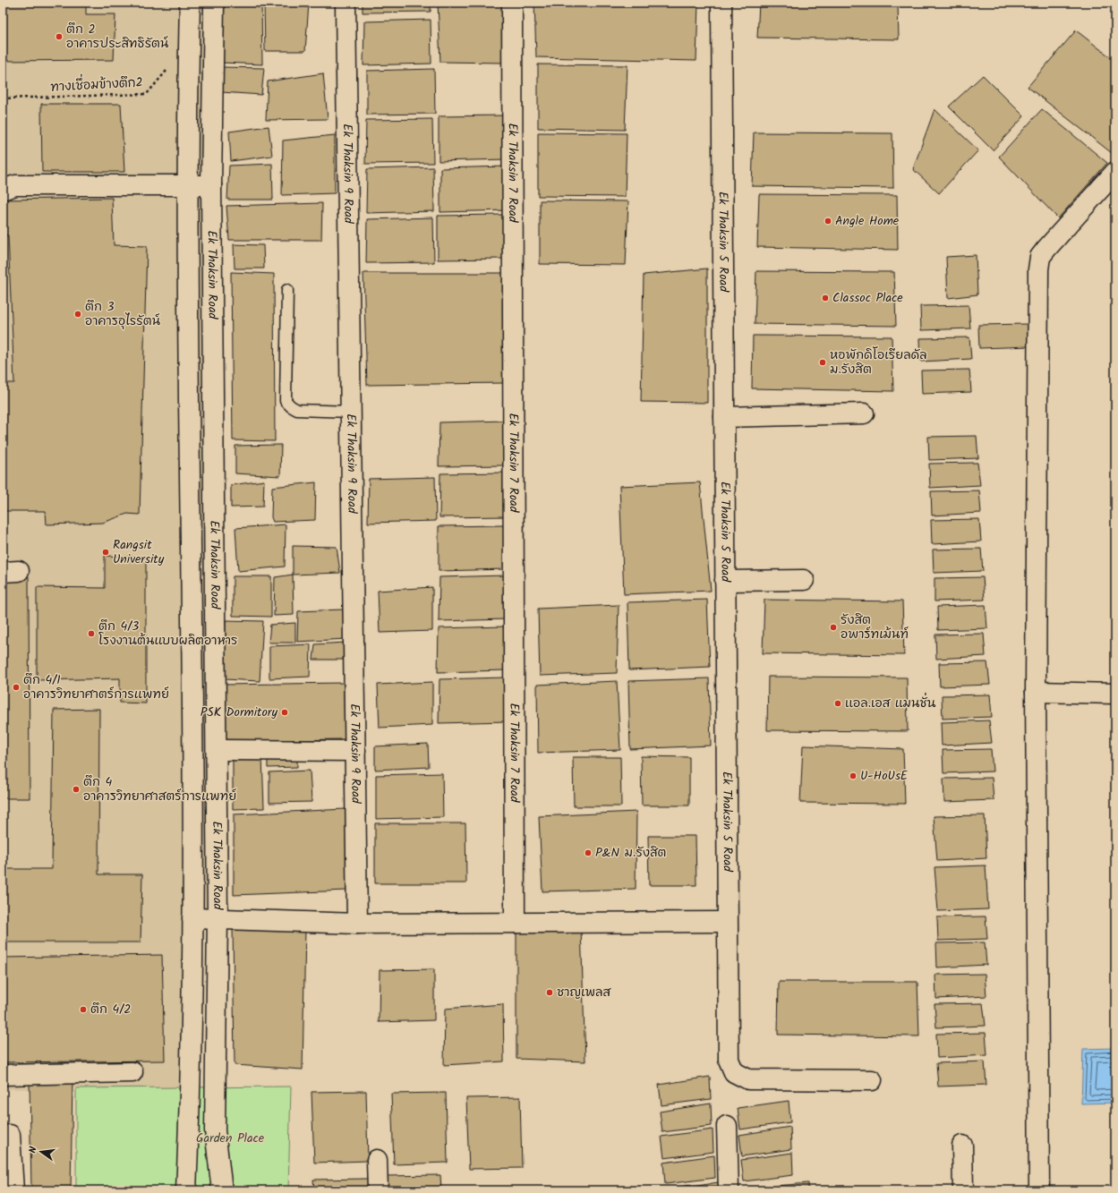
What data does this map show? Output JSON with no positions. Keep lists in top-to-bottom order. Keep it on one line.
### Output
{"streets":{"street":["Ek Thaksin 7 Road","Ek Thaksin 9 Road","Ek Thaksin 5 Road","Ek Thaksin Road"],"path":["ทางเชื่อมข้างตึก2"]},"crossings":[["ทางเชื่อมข้างตึก2","Ek Thaksin Road"]],"parks":["Garden Place"],"places":["ตึก 2 อาคารประสิทธิรัตน์","Angle Home","Classoc Place","ตึก 3 อาคารอุไรรัตน์","หอพักดิโอเรียลดัล ม.รังสิต","Rangsit University","รังสิต อพาร์ทเม้นท์","ตึก 4/3 โรงงานต้นแบบผลิตอาหาร","ตึก 4/1 อาคารวิทยาศาตร์การแพทย์","แอล.เอส แมนชั่น","PSK Dormitory","U-HoUsE","ตึก 4 อาคารวิทยาศาสตร์การแพทย์","P&N ม.รังสิต","ชาญเพลส","ตึก 4/2"],"north":"left"}
